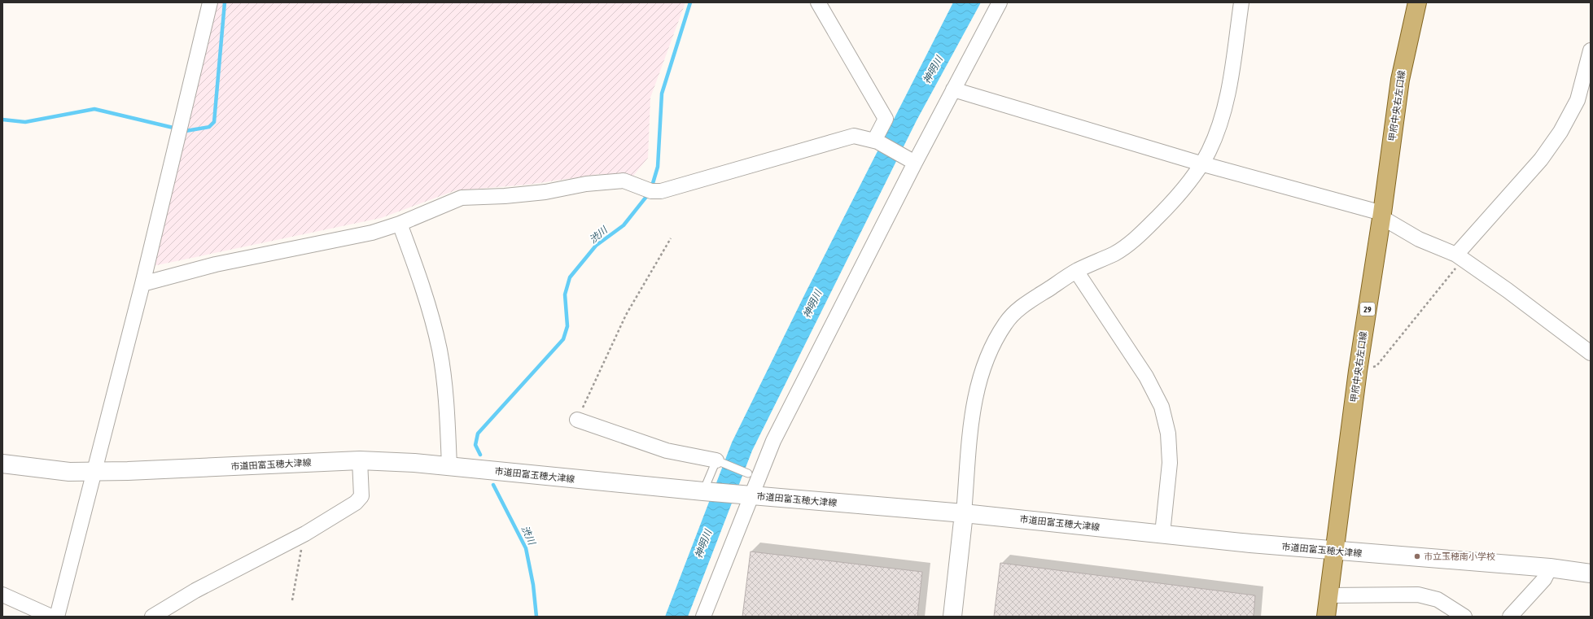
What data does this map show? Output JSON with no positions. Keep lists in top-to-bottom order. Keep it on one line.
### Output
{"streets":{"main road":["甲府中央右左口線","29"],"street":["市道田富玉穂大津線"]},"crossings":[["甲府中央右左口線","市道田富玉穂大津線"]],"water":["神明川","渋川"],"places":["市立玉穂南小学校"]}
